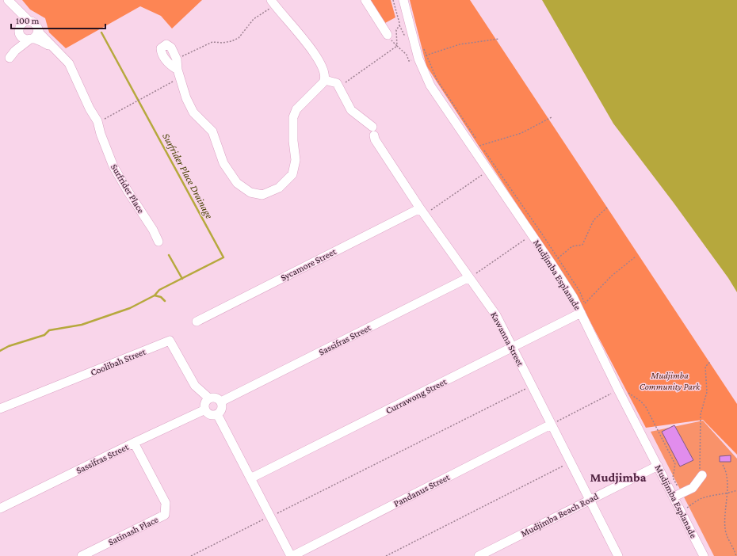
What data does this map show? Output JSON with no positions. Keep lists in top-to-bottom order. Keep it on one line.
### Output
{"streets":{"street":["Surfrider Place","Sycamore Street","Mudjimba Esplanade","Kawanna Street","Sassifras Street","Coolibah Street","Currawong Street","Pandanus Street","Mudjimba Beach Road","Satinash Place"]},"crossings":[["Sycamore Street","Kawanna Street"],["Mudjimba Esplanade","Currawong Street"],["Mudjimba Esplanade","Mudjimba Beach Road"],["Kawanna Street","Sassifras Street"],["Kawanna Street","Currawong Street"],["Kawanna Street","Pandanus Street"],["Kawanna Street","Mudjimba Beach Road"],["Sassifras Street","Coolibah Street"],["Sassifras Street","Satinash Place"]],"districts":["Mudjimba"],"water":["Surfrider Place Drainage"],"parks":["Mudjimba Community Park"],"scale_bar":"100 m"}
